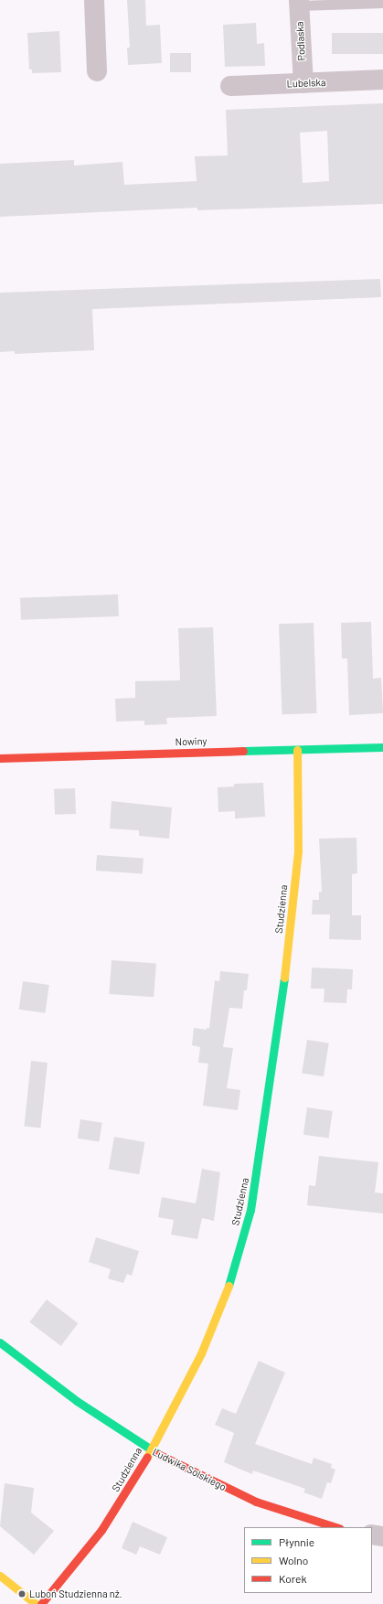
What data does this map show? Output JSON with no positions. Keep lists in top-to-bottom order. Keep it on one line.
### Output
{"streets":{"street":["Podlaska","Lubelska","Nowiny","Studzienna","Ludwika Solskiego"]},"crossings":[["Podlaska","Lubelska"],["Nowiny","Studzienna"],["Studzienna","Ludwika Solskiego"]],"places":["Luboń Studzienna nż."],"legend":["Płynnie","Wolno","Korek"]}
